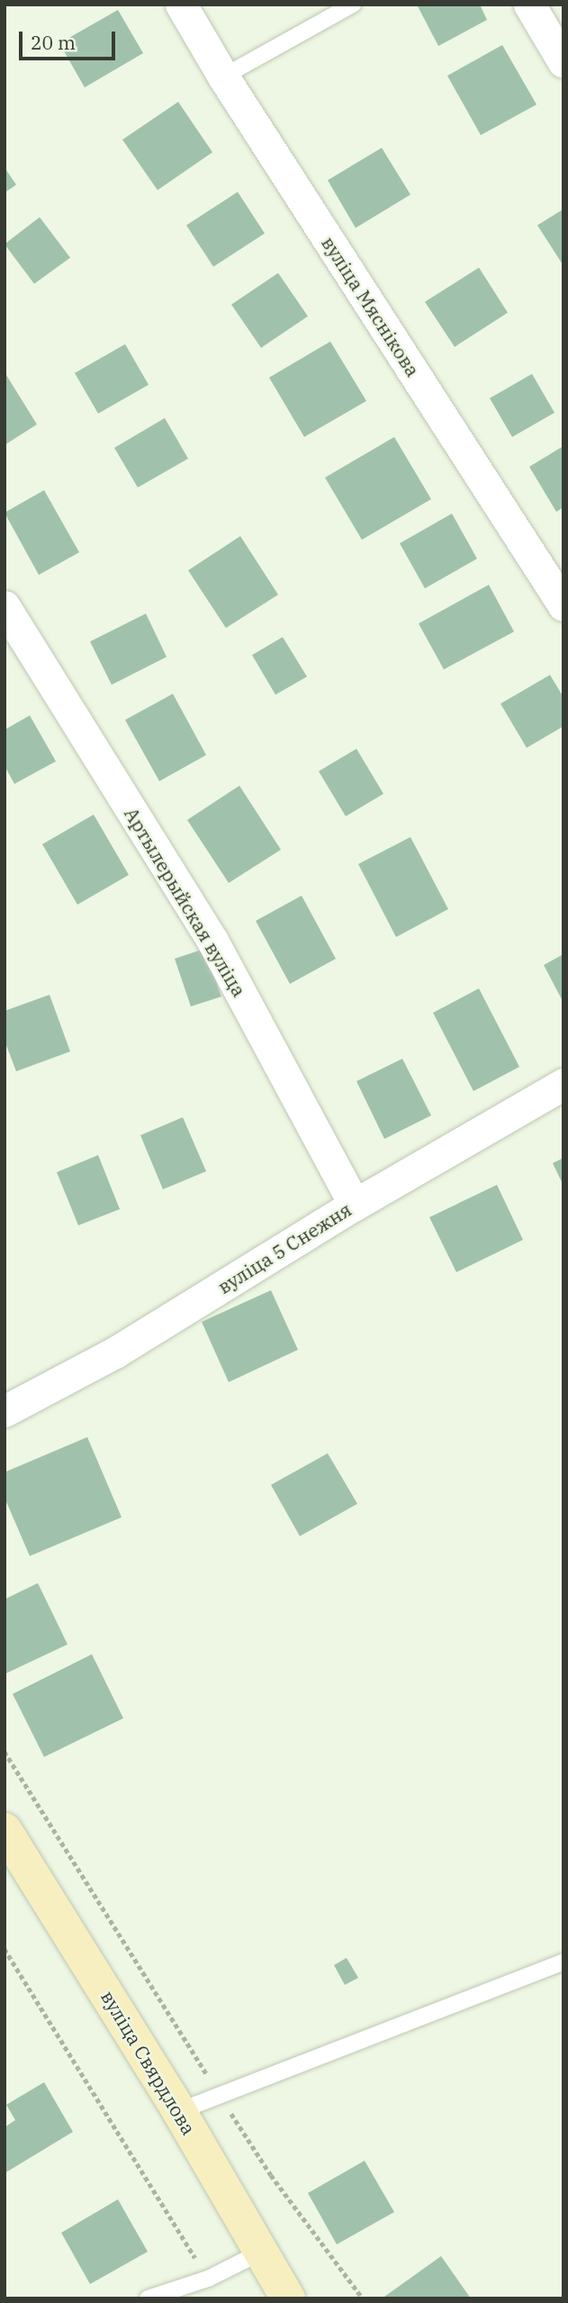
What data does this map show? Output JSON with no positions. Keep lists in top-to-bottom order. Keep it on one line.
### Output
{"streets":{"main road":["вуліца Свярдлова"],"street":["вуліца Мяснікова","Артылерыйская вуліца","вуліца 5 Снежня"]},"crossings":[["Артылерыйская вуліца","вуліца 5 Снежня"]],"scale_bar":"20 m"}
